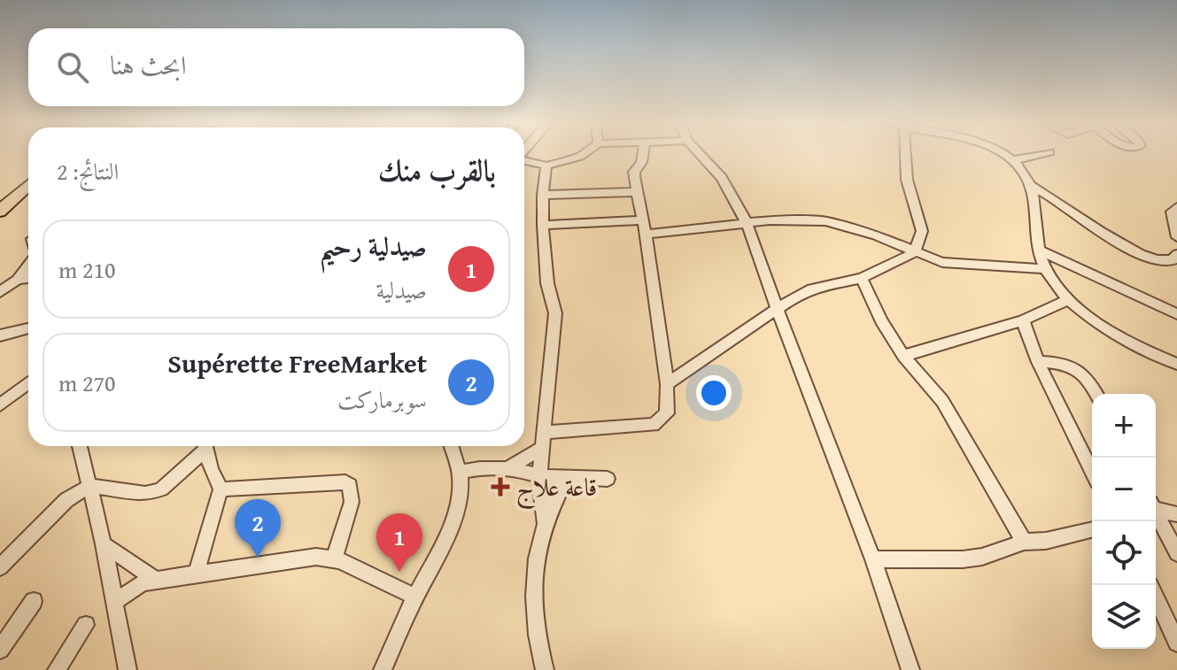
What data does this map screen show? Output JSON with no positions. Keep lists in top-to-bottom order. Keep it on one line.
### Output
{"places":{"health":["قاعة علاج"]},"page":{"search":"ابحث هنا","heading":["بالقرب منك","النتائج: 2"],"list":[{"mark":"1","name":"صيدلية رحيم","note":"صيدلية","value":"210 m"},{"mark":"2","name":"Supérette FreeMarket","note":"سوبرماركت","value":"270 m"}],"map_buttons":["+","−"],"pins":["2","1"]}}
